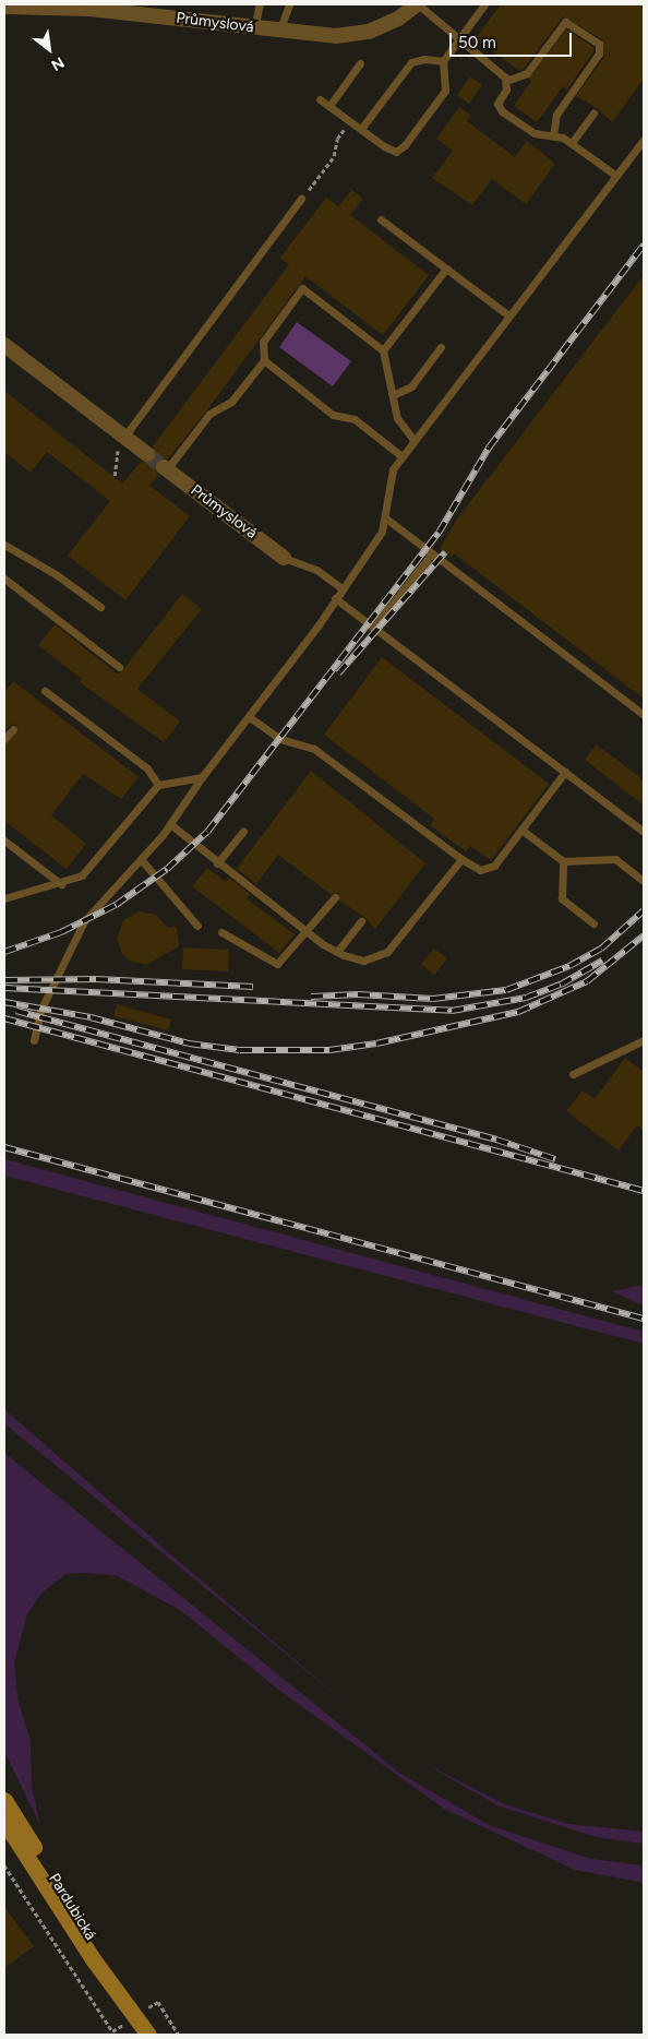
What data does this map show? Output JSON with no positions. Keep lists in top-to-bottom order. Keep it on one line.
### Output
{"streets":{"main road":["Pardubická"],"street":["Průmyslová"]},"scale_bar":"50 m","north":"bottom right"}
